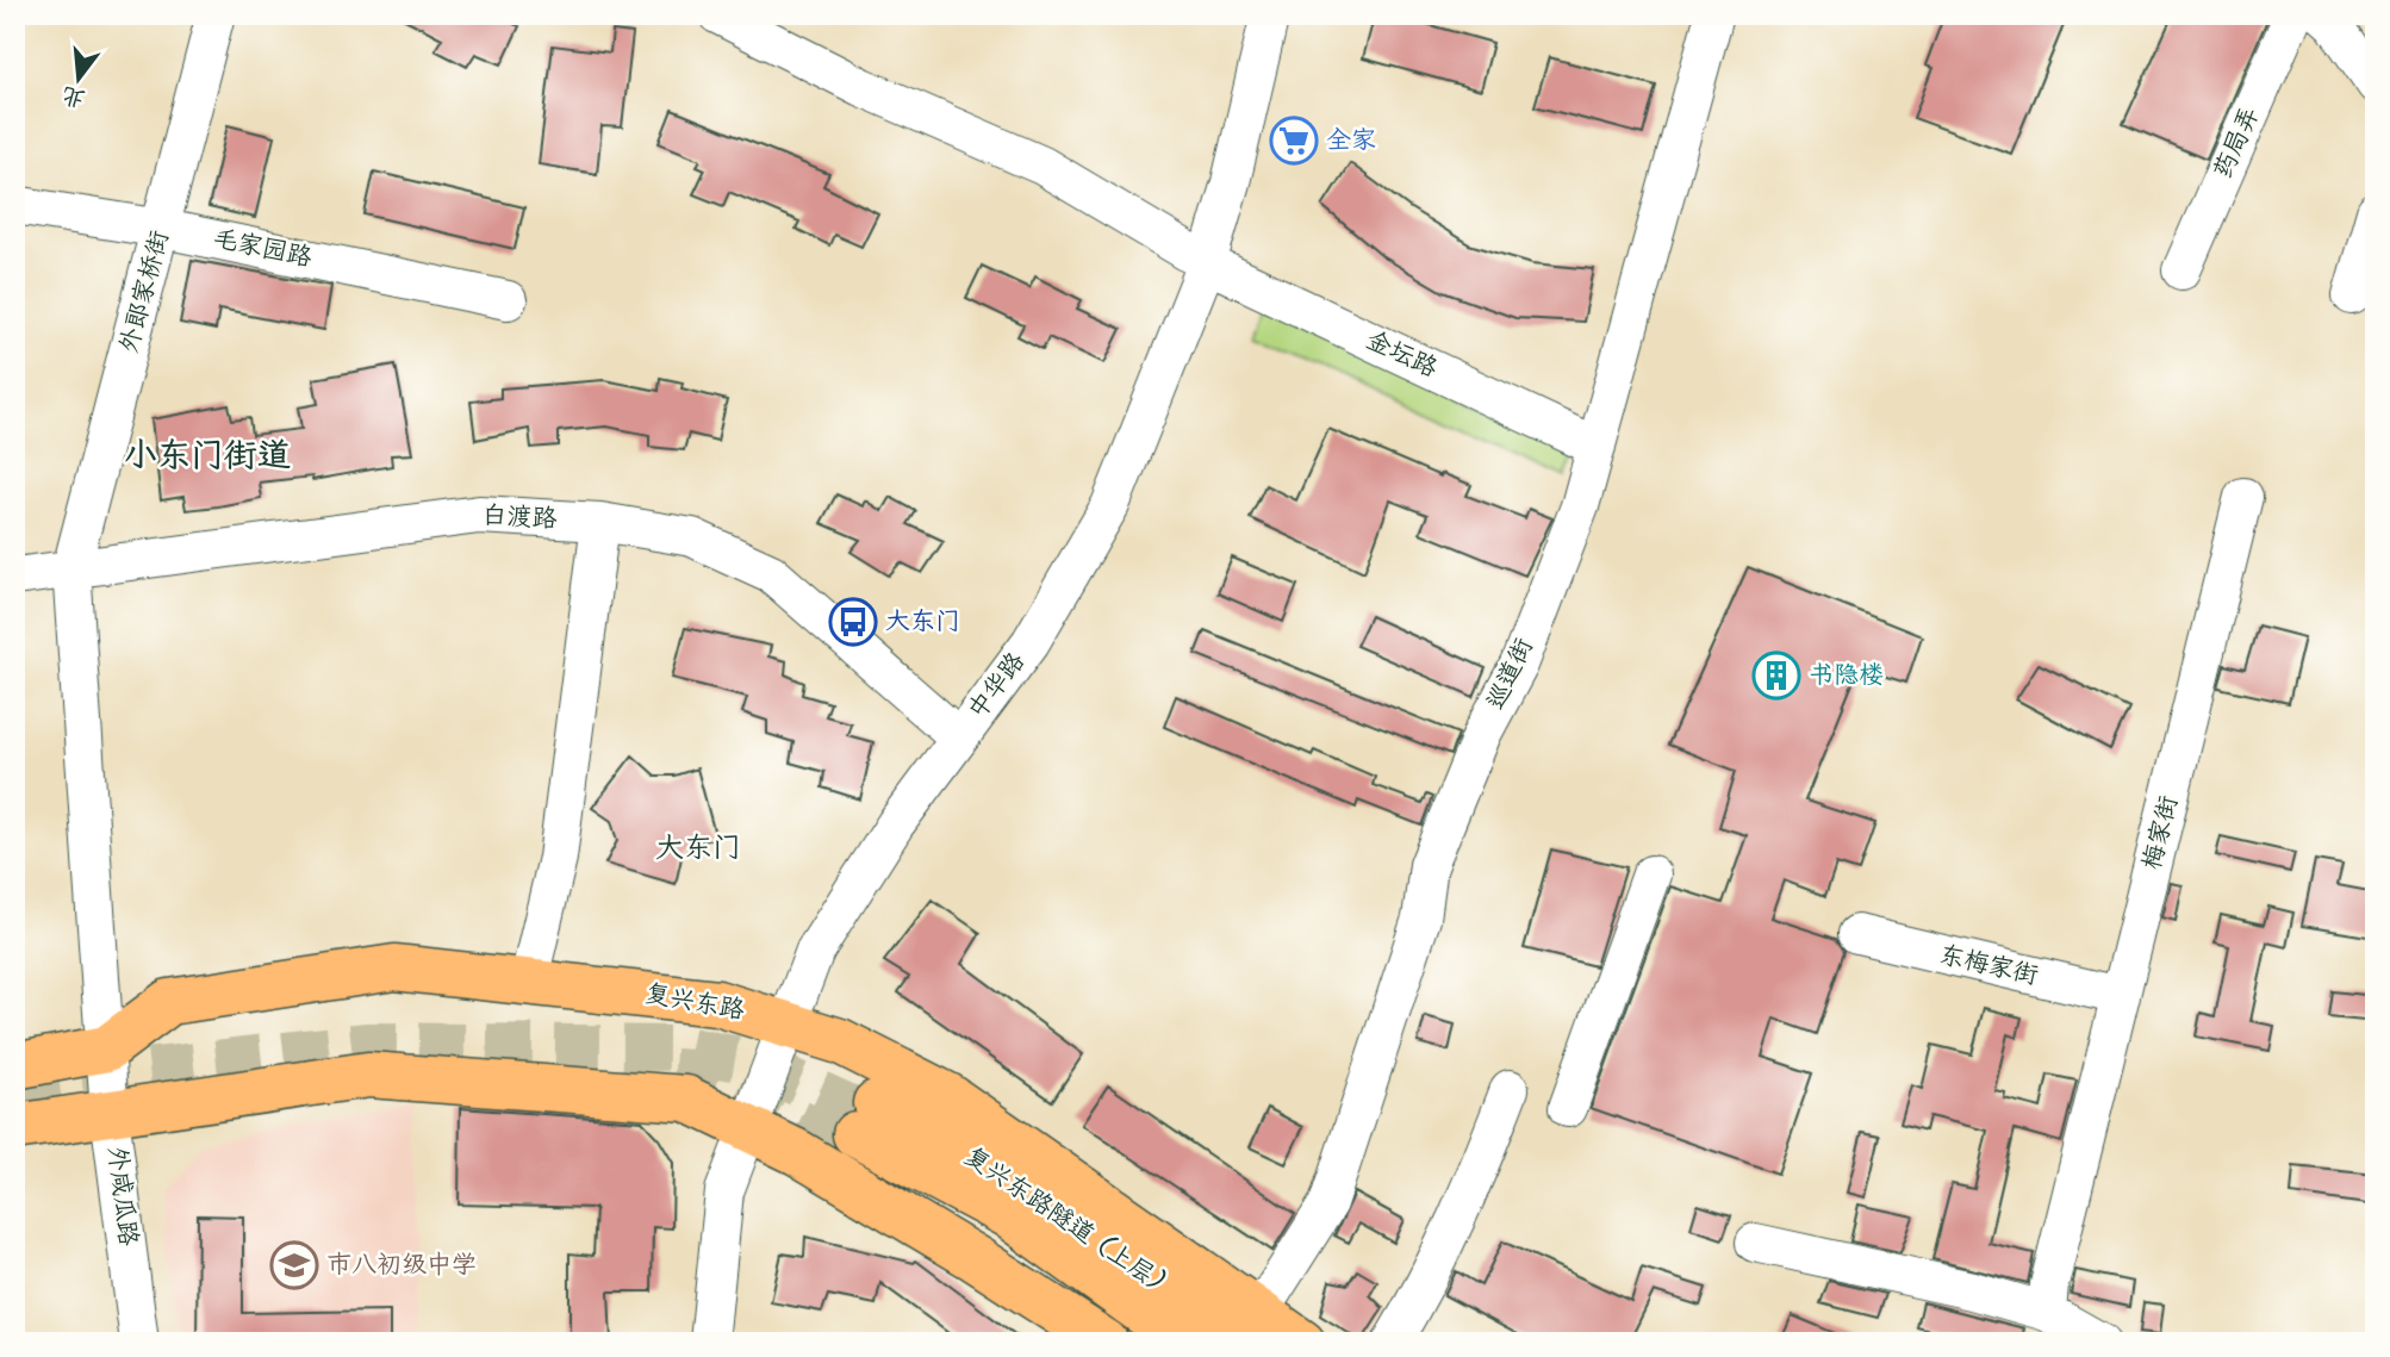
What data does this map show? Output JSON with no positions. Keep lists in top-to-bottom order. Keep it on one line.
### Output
{"streets":{"main road":["复兴东路","复兴东路隧道 (上层)"],"street":["药局弄","毛家园路","外郎家桥街","金坛路","白渡路","巡道街","中华路","梅家街","东梅家街","外咸瓜路"]},"crossings":[["毛家园路","外郎家桥街"],["外郎家桥街","白渡路"],["外郎家桥街","复兴东路"],["外郎家桥街","外咸瓜路"],["金坛路","巡道街"],["金坛路","中华路"],["白渡路","中华路"],["巡道街","复兴东路"],["巡道街","复兴东路隧道 (上层)"],["中华路","复兴东路"],["梅家街","东梅家街"],["复兴东路","外咸瓜路"],["复兴东路","复兴东路隧道 (上层)"]],"districts":["小东门街道","大东门"],"places":{"supermarket":["全家"],"bus stop":["大东门"],"building":["书隐楼"],"school or university":["市八初级中学"]},"north":"bottom"}
